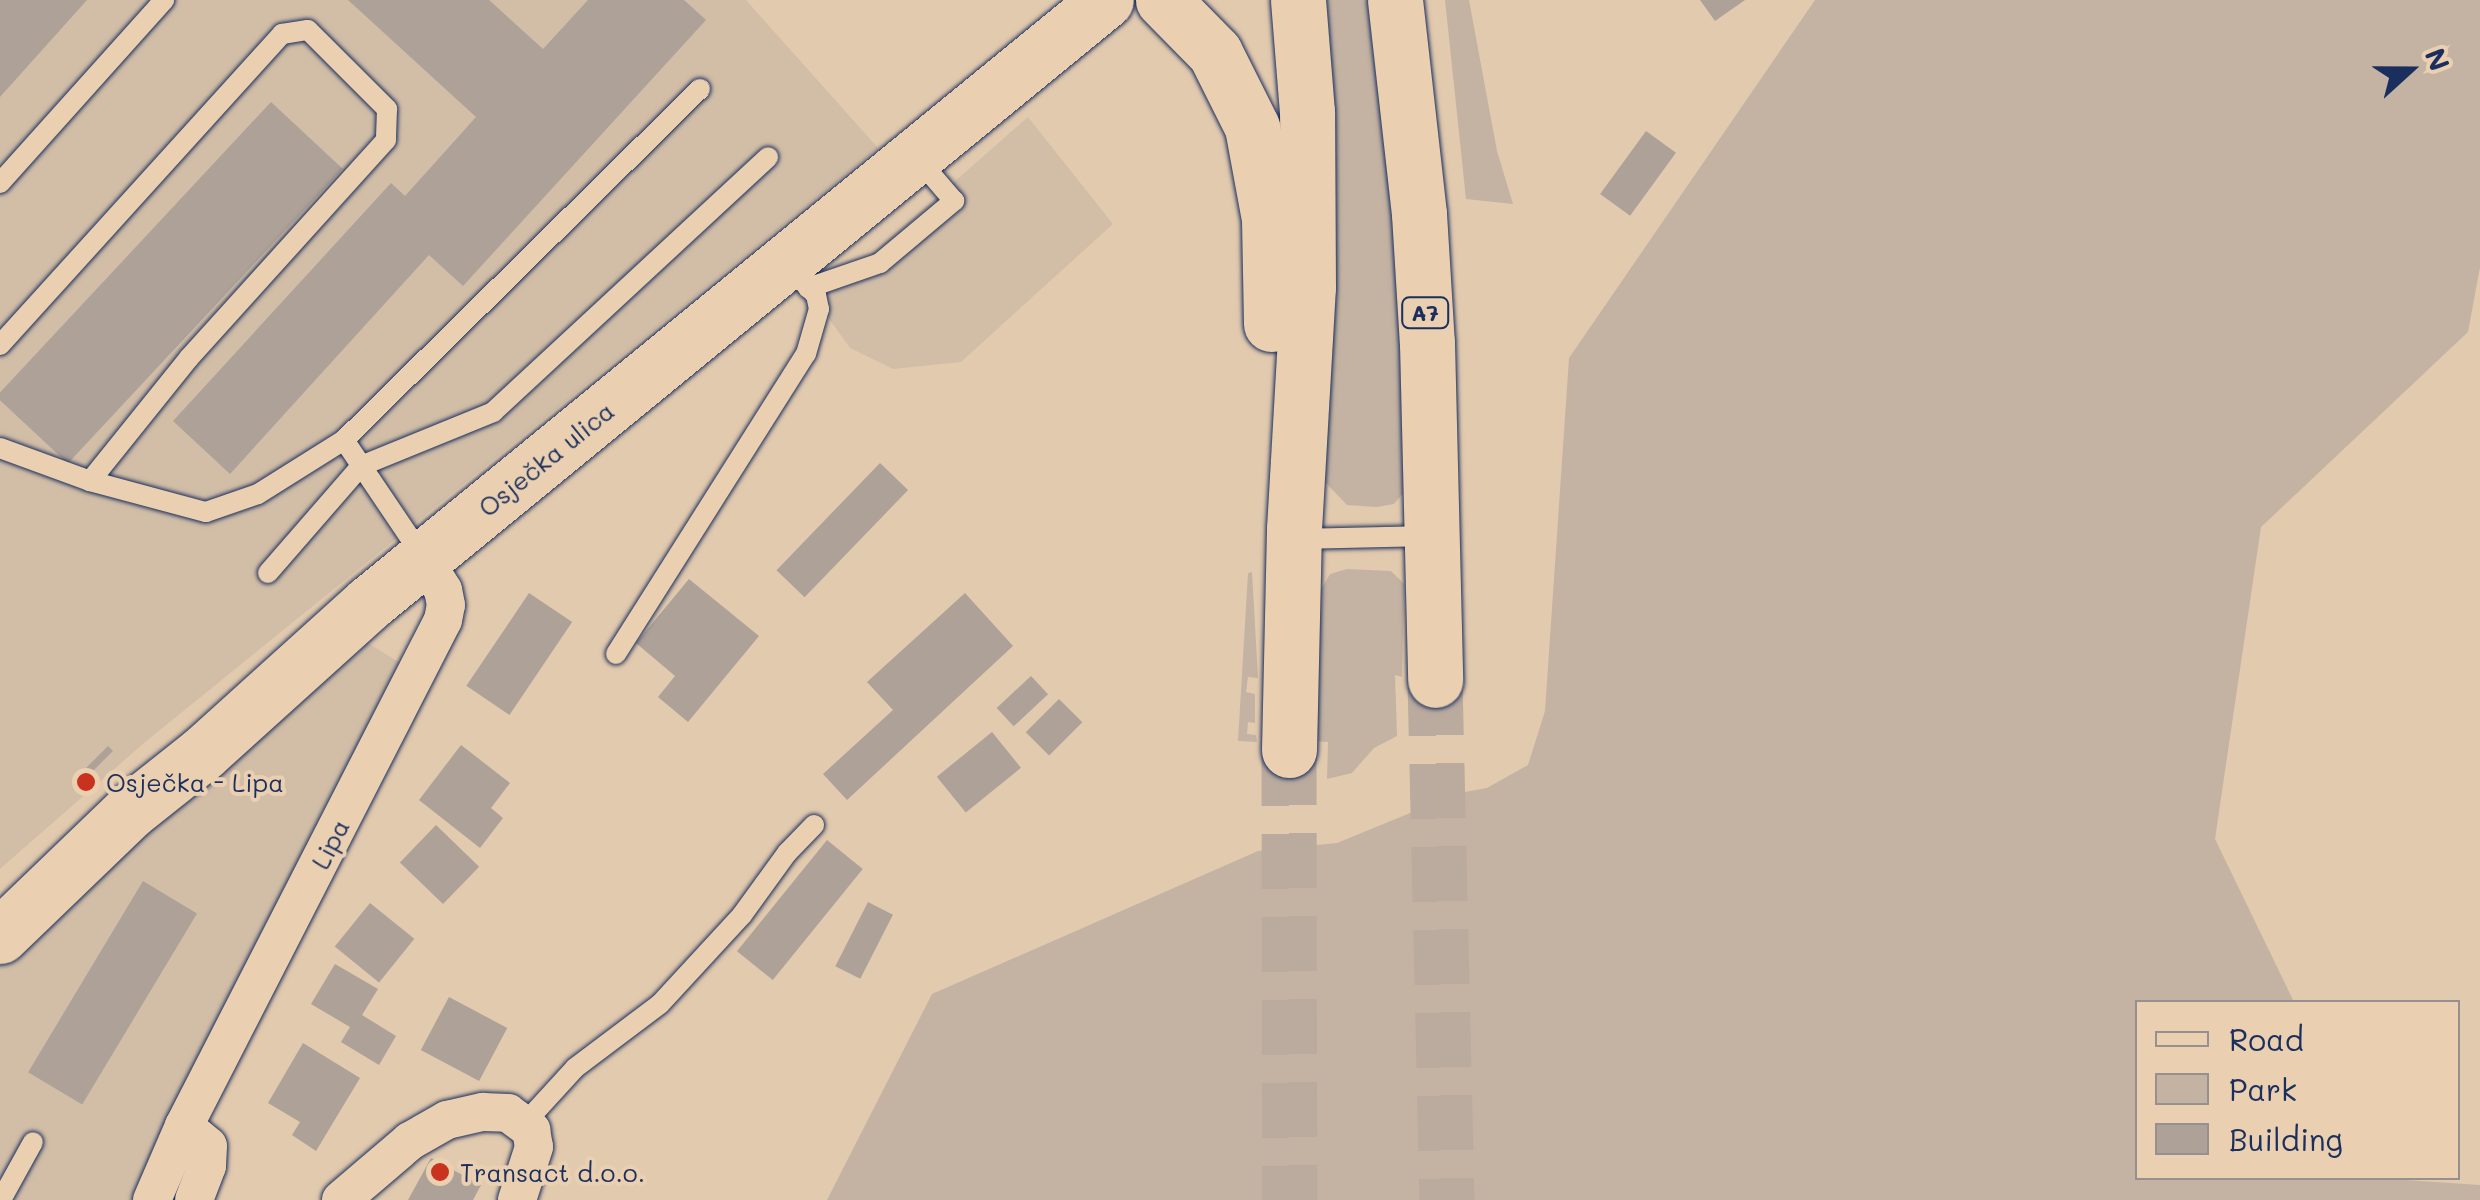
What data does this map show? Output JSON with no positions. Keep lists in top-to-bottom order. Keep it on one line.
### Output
{"streets":{"main road":["A7","Osječka ulica"],"street":["Lipa"]},"crossings":[["Osječka ulica","Lipa"]],"places":["Osječka - Lipa","Transact d.o.o."],"legend":["Road","Park","Building"],"north":"right"}
